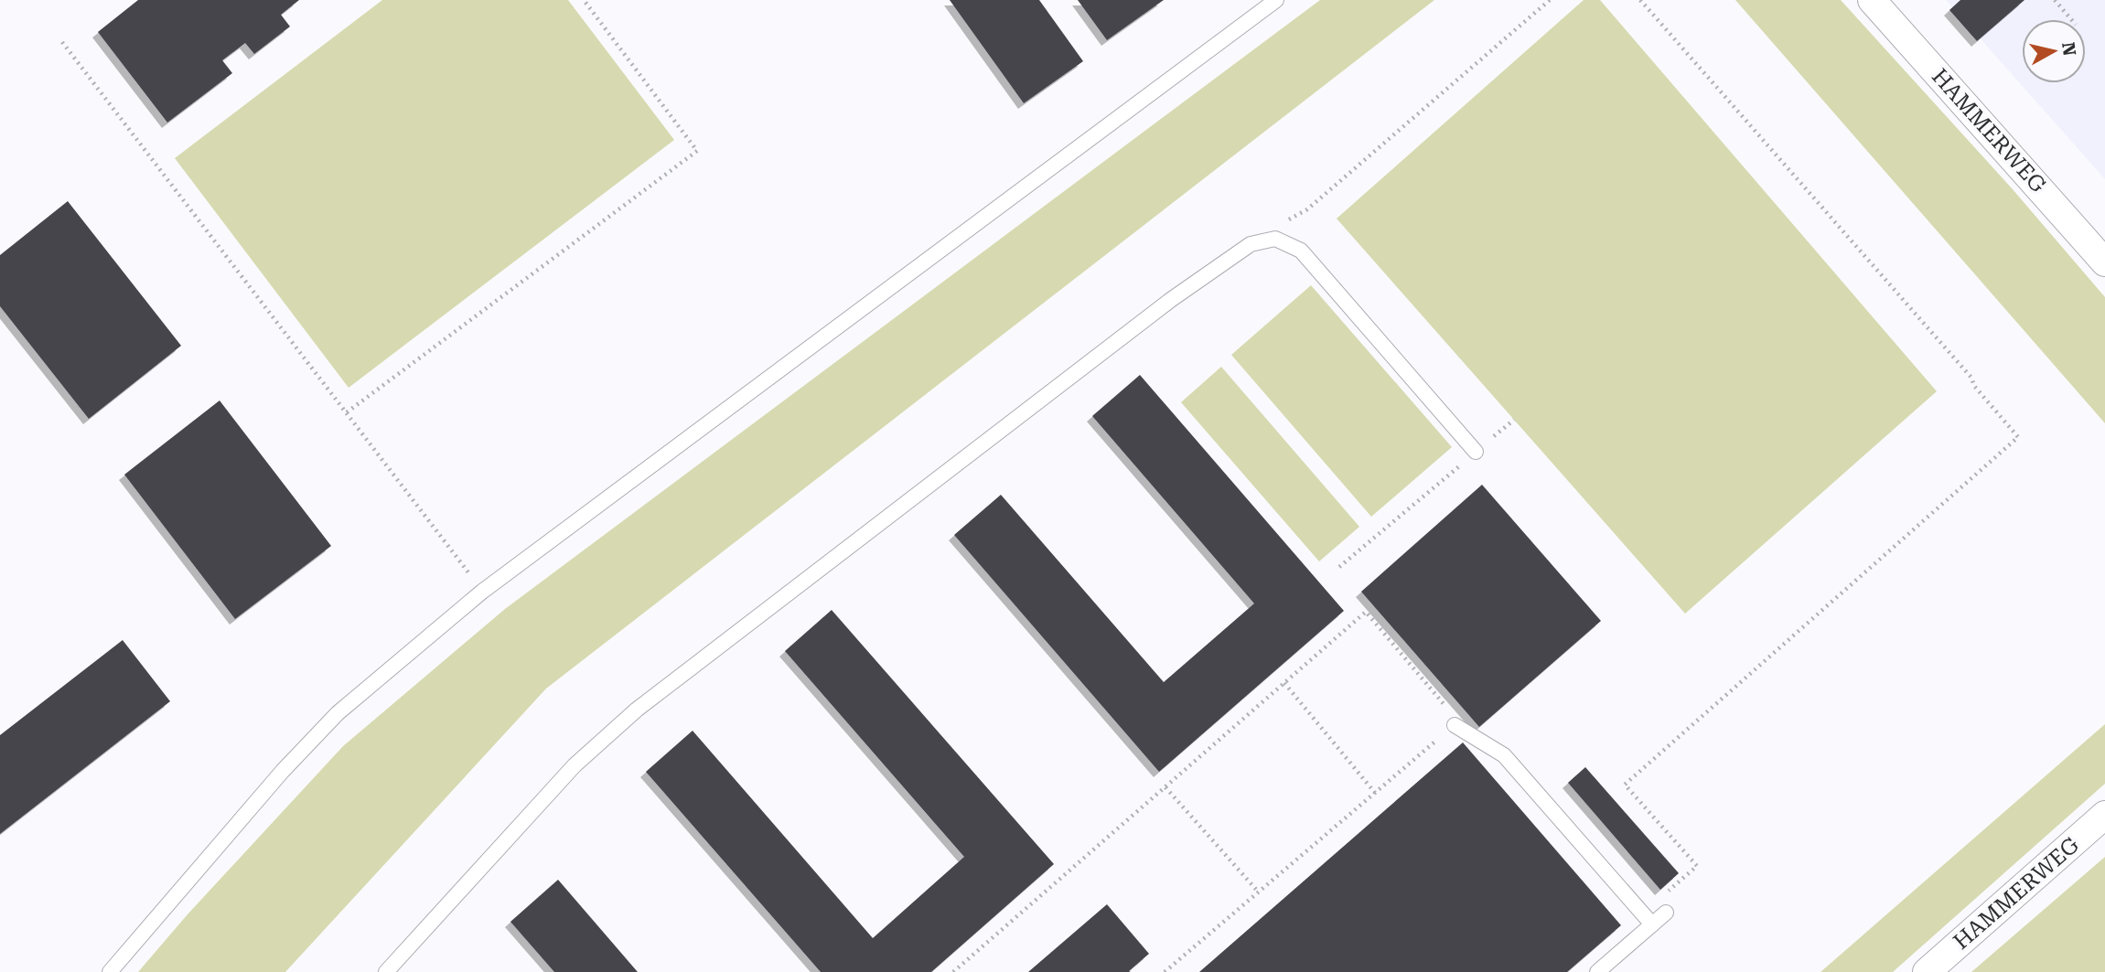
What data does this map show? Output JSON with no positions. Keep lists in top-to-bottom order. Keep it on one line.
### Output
{"streets":{"street":["HAMMERWEG"]},"north":"right"}
